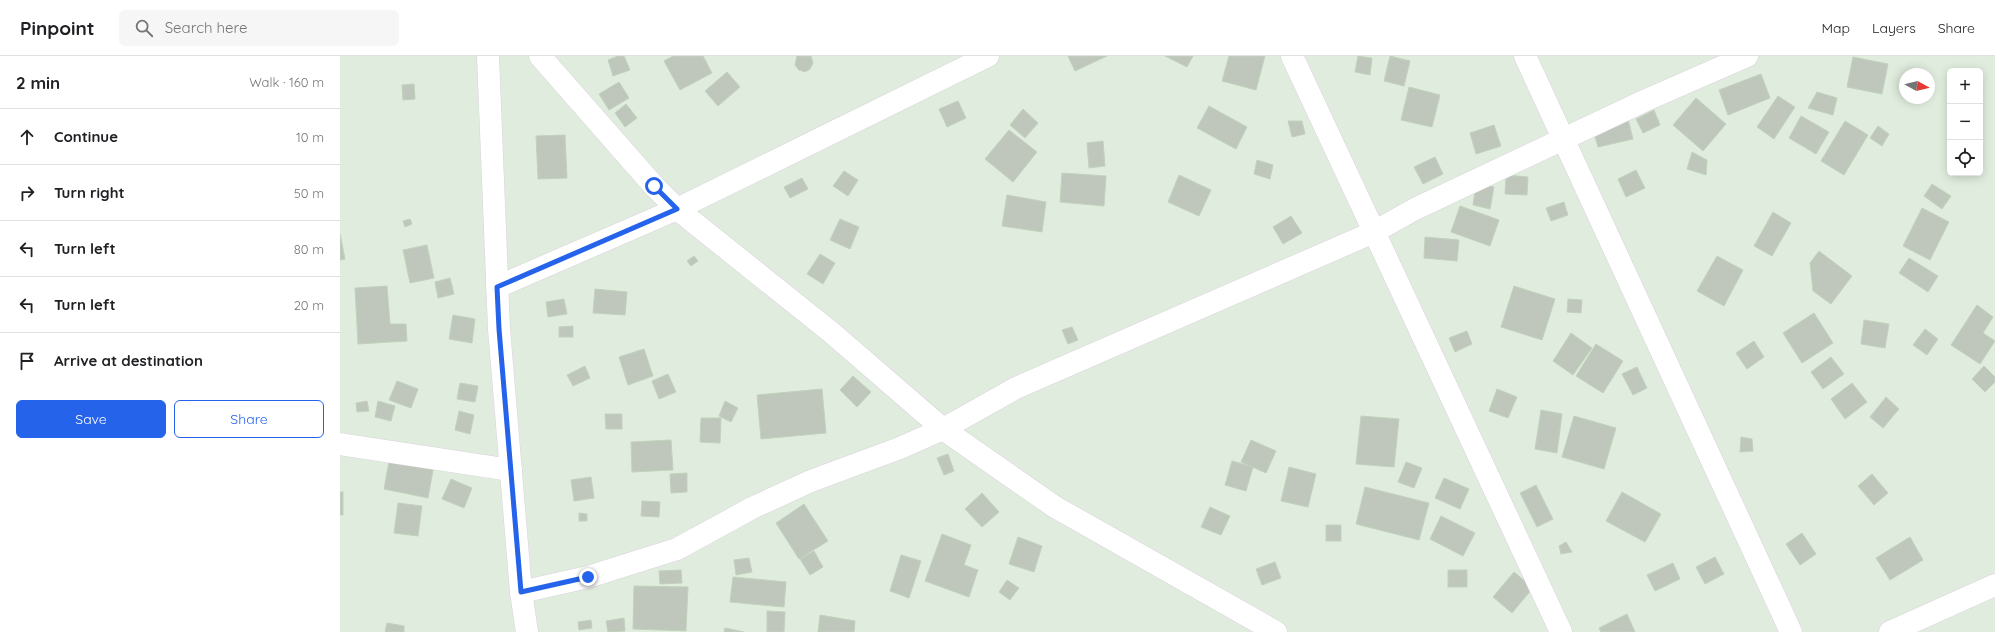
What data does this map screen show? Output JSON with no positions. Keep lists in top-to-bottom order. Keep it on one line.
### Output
{"north":"right","page":{"header":"Pinpoint","search":"Search here","nav":["Map","Layers","Share"],"heading":["2 min","Walk · 160 m"],"map_buttons":["+","−"],"list":[["Continue","10 m"],["Turn right","50 m"],["Turn left","80 m"],["Turn left","20 m"],"Arrive at destination"],"buttons":["Save","Share"]}}
